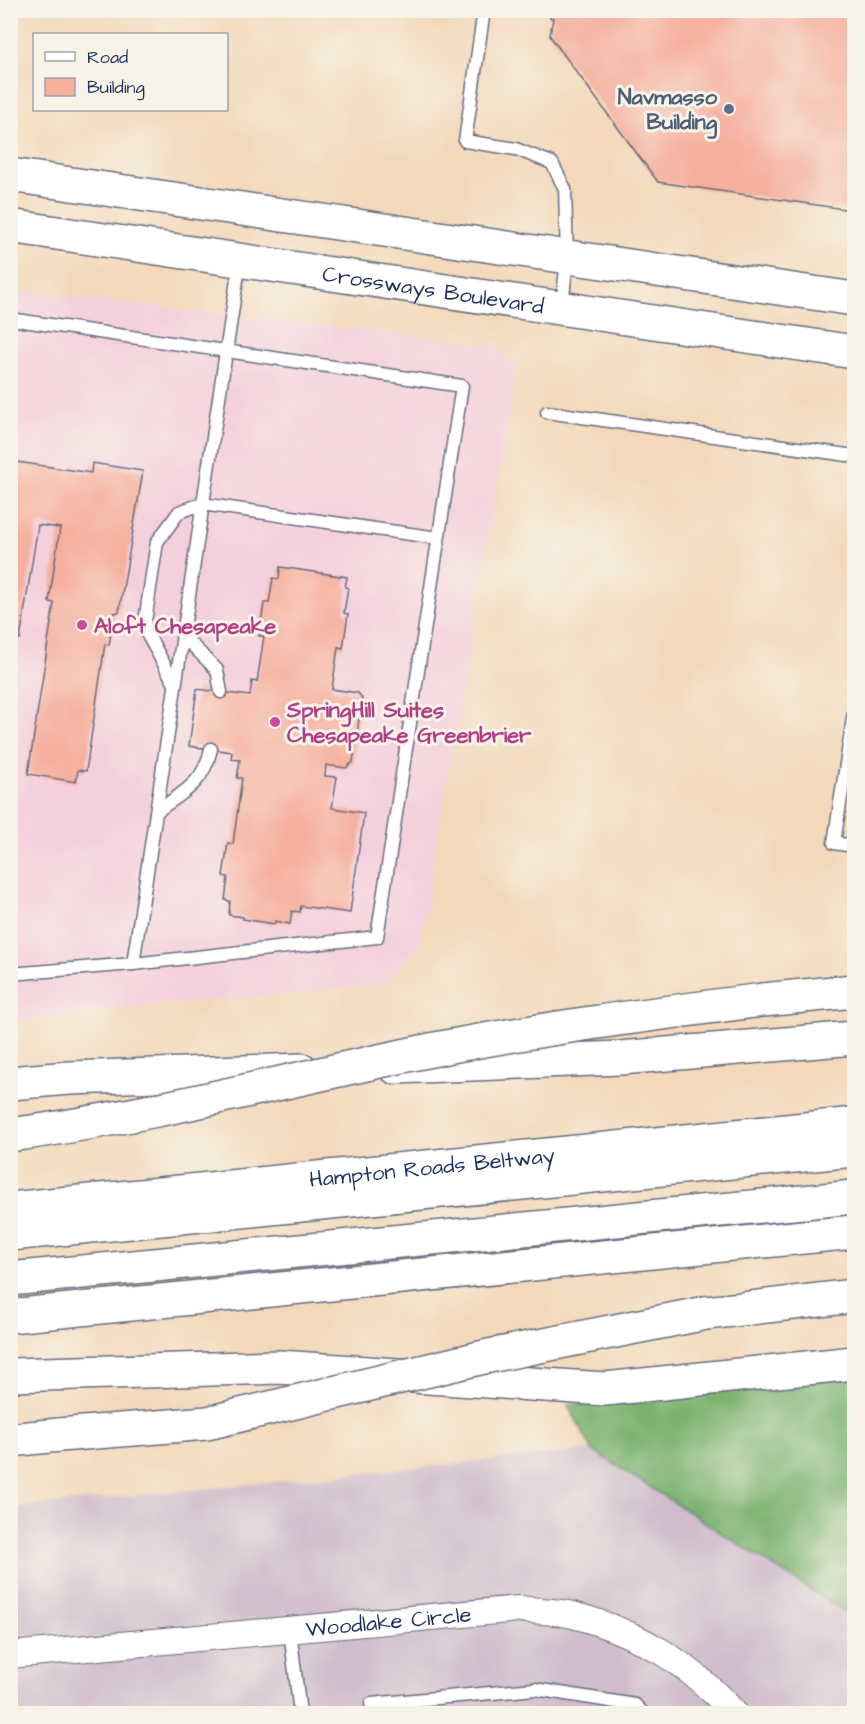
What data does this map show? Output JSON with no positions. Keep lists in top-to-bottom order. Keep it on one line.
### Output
{"streets":{"main road":["Crossways Boulevard","Hampton Roads Beltway"],"street":["Woodlake Circle"]},"places":["Navmasso Building","Aloft Chesapeake","SpringHill Suites Chesapeake Greenbrier"],"legend":["Road","Building"]}
